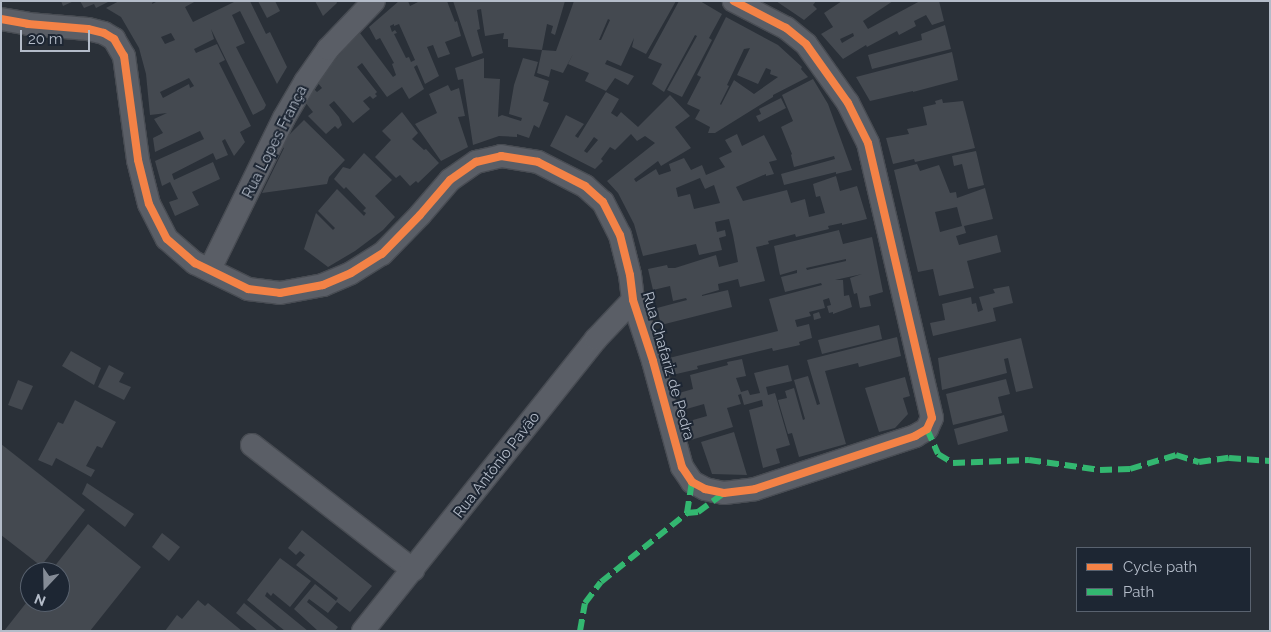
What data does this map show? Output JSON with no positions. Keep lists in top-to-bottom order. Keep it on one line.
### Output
{"streets":{"street":["Rua Lopes França","Rua Chafariz de Pedra","Rua Antônio Pavão"]},"crossings":[["Rua Lopes França","Rua Chafariz de Pedra"],["Rua Chafariz de Pedra","Rua Antônio Pavão"]],"legend":["Cycle path","Path"],"scale_bar":"20 m","north":"bottom"}
